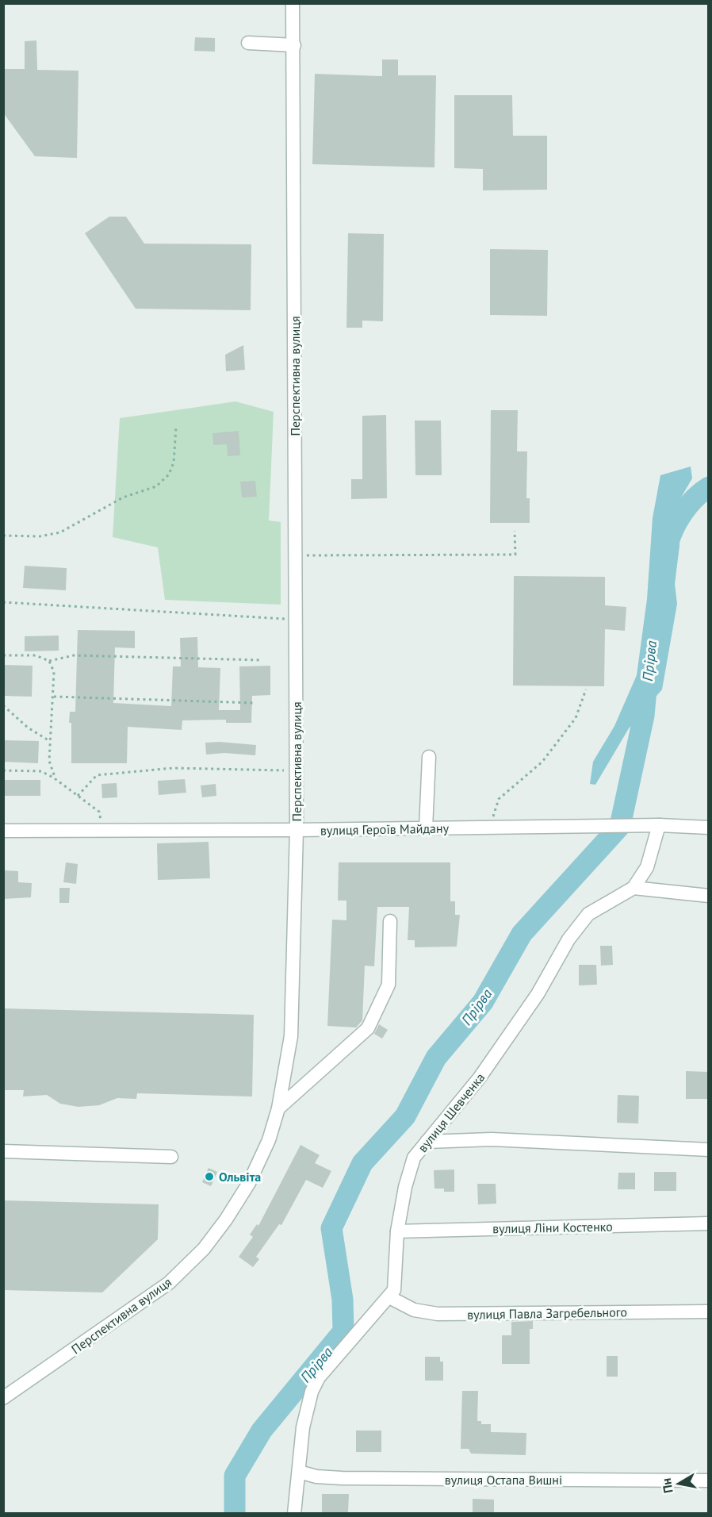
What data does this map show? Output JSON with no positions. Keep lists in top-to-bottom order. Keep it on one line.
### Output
{"streets":{"street":["Перспективна вулиця","вулиця Героїв Майдану","вулиця Шевченка","вулиця Ліни Костенко","вулиця Павла Загребельного","вулиця Остапа Вишні"]},"crossings":[["Перспективна вулиця","вулиця Героїв Майдану"],["вулиця Героїв Майдану","вулиця Шевченка"],["вулиця Шевченка","вулиця Ліни Костенко"],["вулиця Шевченка","вулиця Павла Загребельного"],["вулиця Шевченка","вулиця Остапа Вишні"]],"water":["Прірва"],"places":["Ольвіта"],"north":"left"}
